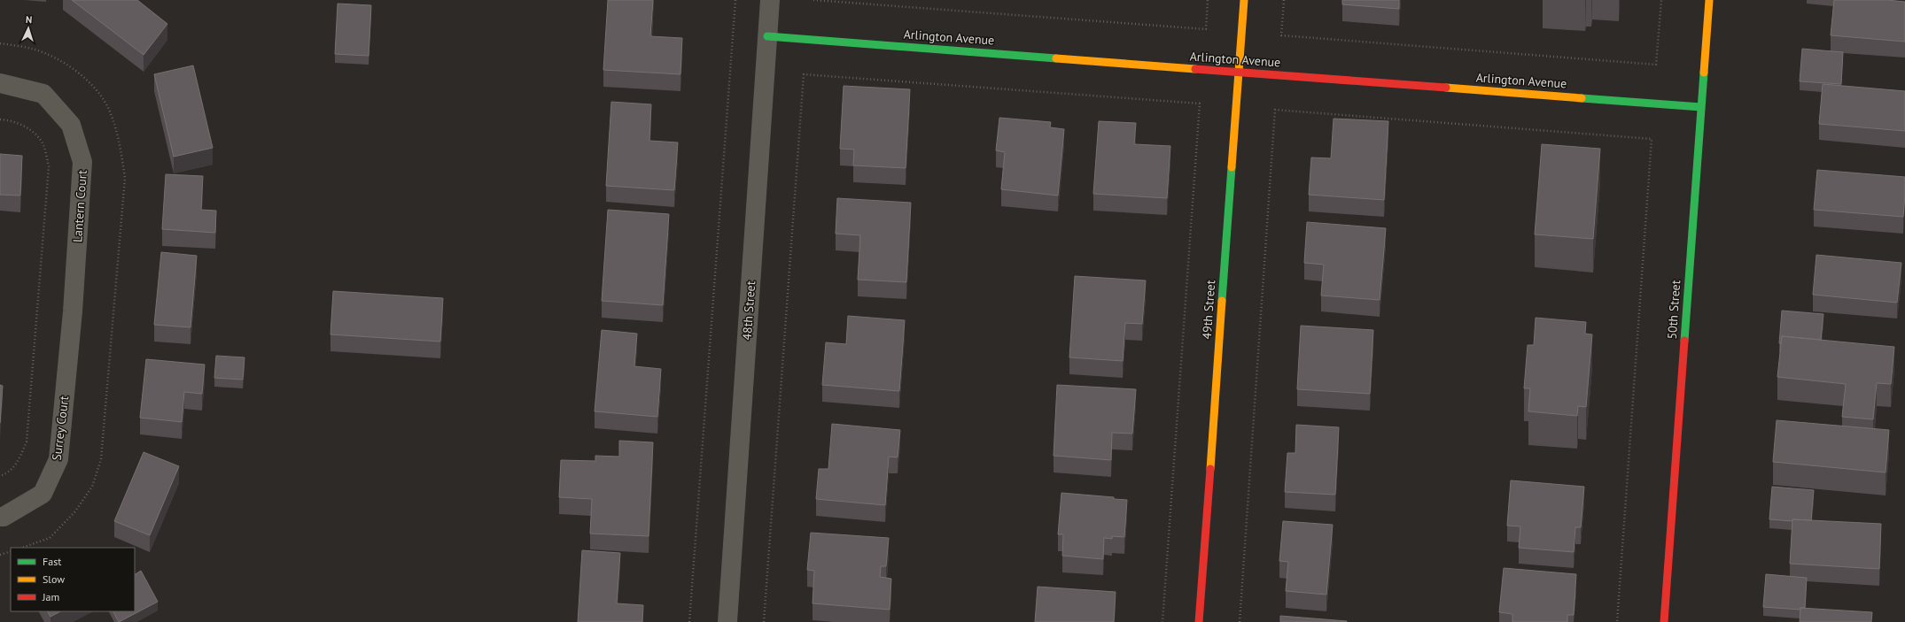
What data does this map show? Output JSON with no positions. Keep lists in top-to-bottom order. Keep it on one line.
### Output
{"streets":{"street":["Arlington Avenue","Lantern Court","49th Street","50th Street","48th Street","Surrey Court"]},"crossings":[["Arlington Avenue","49th Street"],["Arlington Avenue","50th Street"],["Arlington Avenue","48th Street"],["Lantern Court","Surrey Court"]],"legend":["Fast","Slow","Jam"],"north":"top"}
